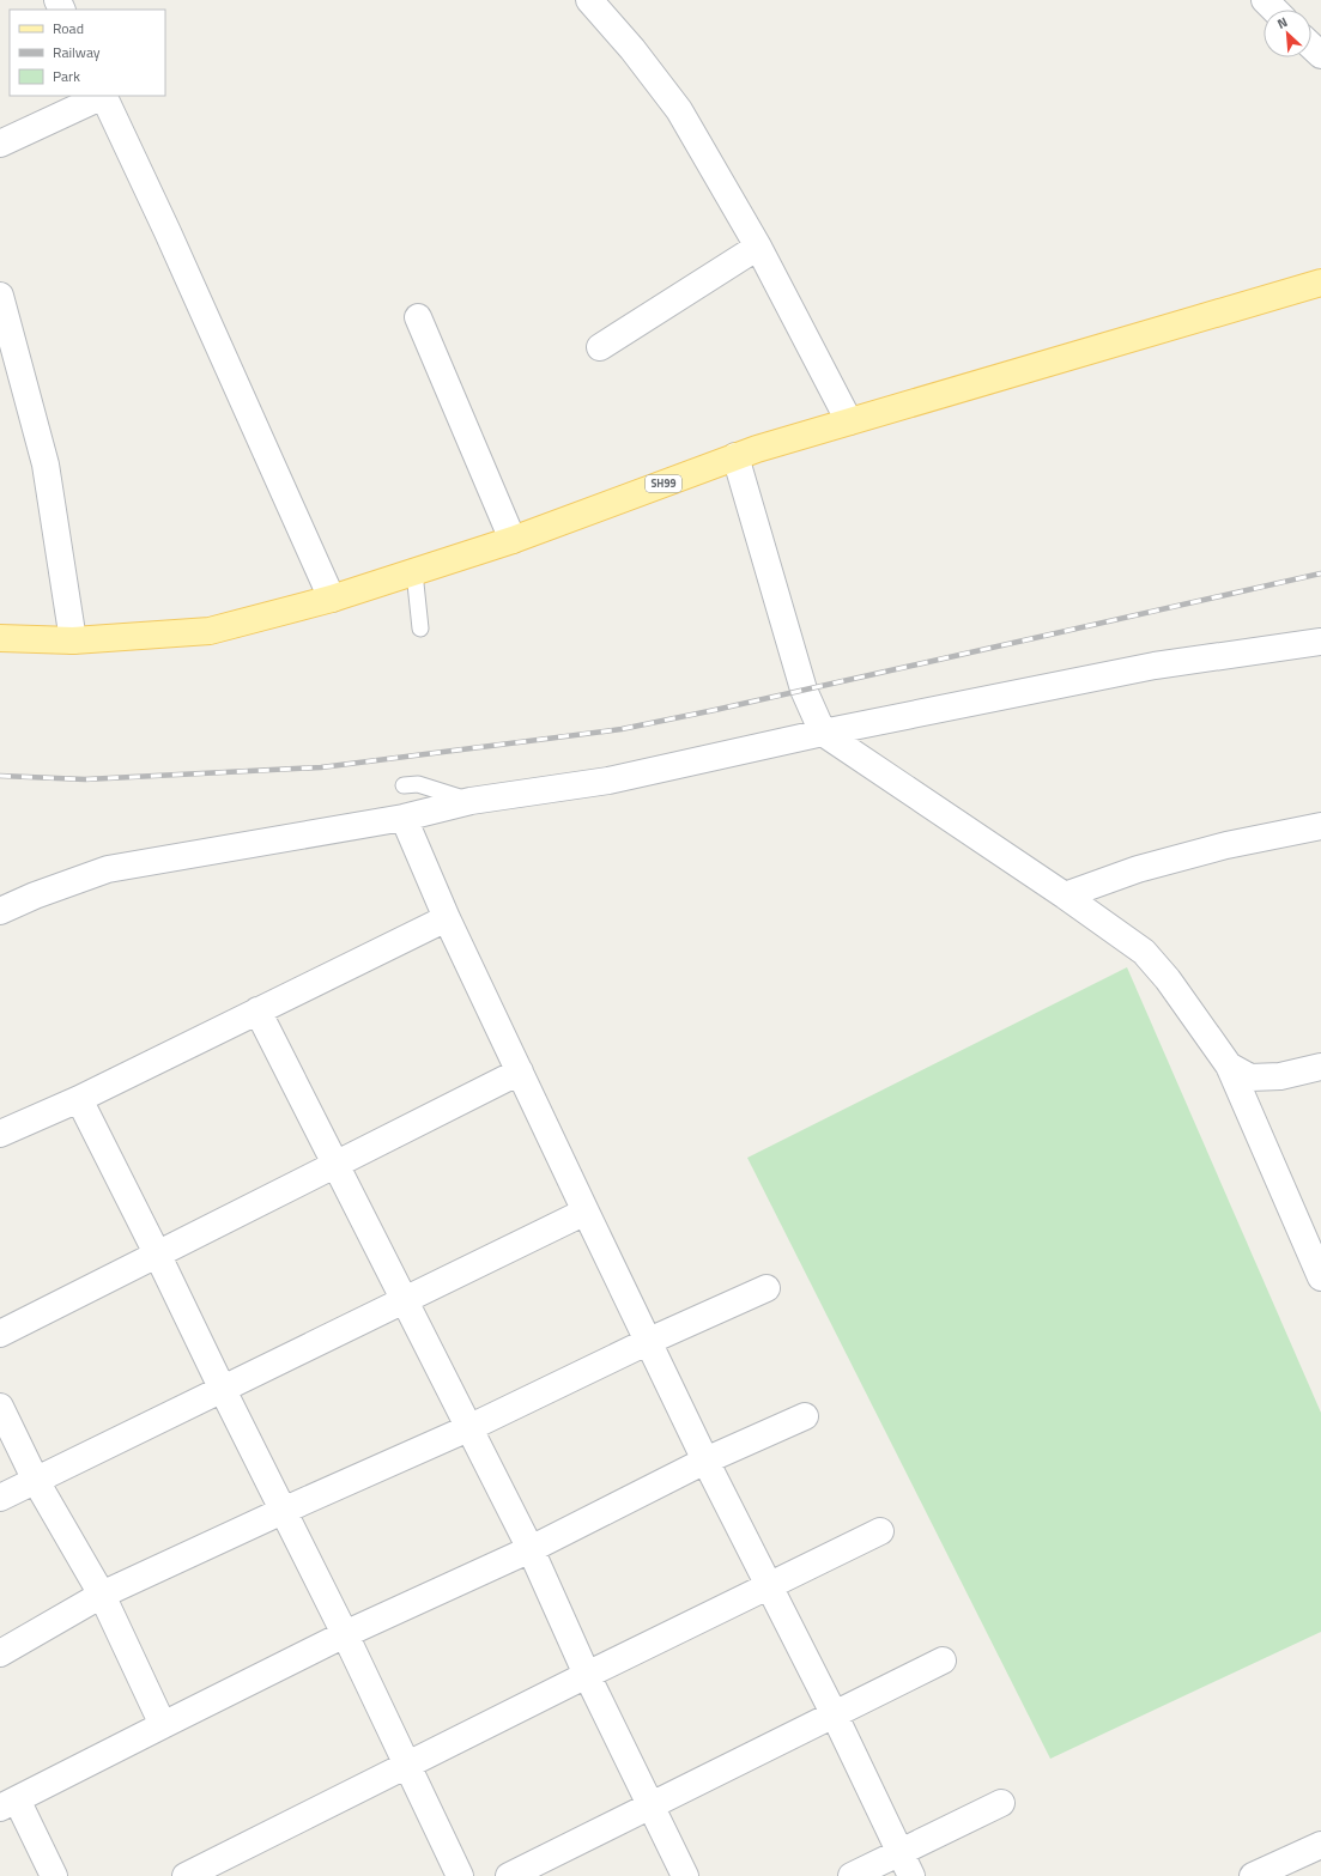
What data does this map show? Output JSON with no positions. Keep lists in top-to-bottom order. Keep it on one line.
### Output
{"streets":{"main road":["SH99"]},"legend":["Road","Railway","Park"],"north":"top left"}
